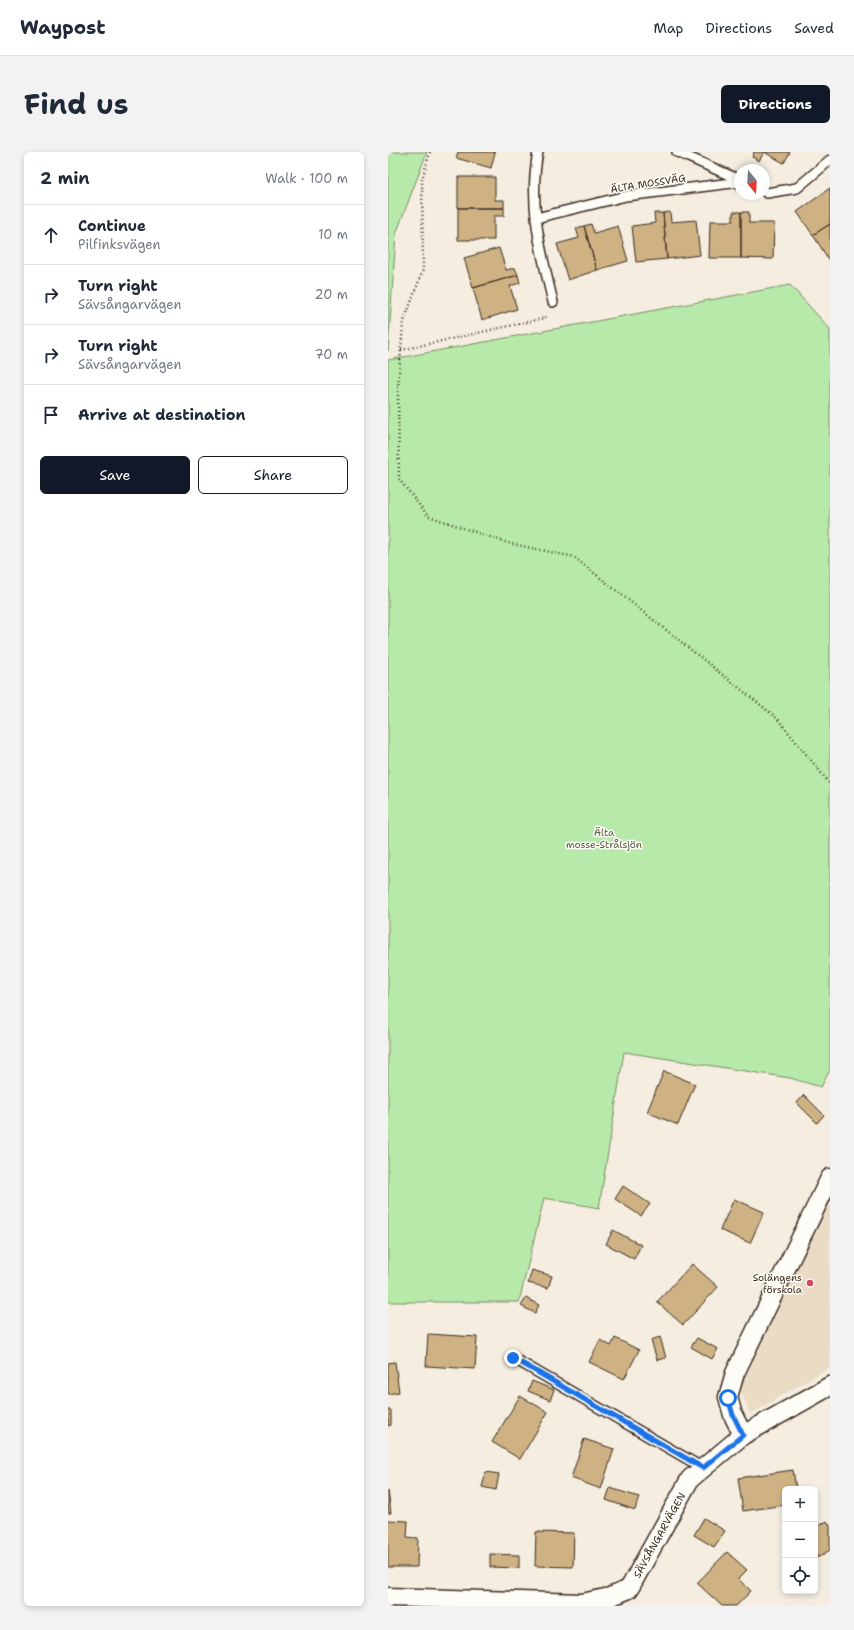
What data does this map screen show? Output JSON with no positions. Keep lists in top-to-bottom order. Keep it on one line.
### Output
{"streets":{"street":["SÄVSÅNGARVÄGEN"],"lane":["ÄLTA MOSSVÄG"]},"parks":["Älta mosse-Strålsjön"],"places":["Solängens förskola"],"north":"bottom","page":{"header":"Waypost","nav":["Map","Directions","Saved"],"title":"Find us","buttons":["Directions",["Save","Share"]],"heading":["2 min","Walk · 100 m"],"list":[["Continue","Pilfinksvägen","10 m"],["Turn right","Sävsångarvägen","20 m"],["Turn right","Sävsångarvägen","70 m"],"Arrive at destination"],"map_buttons":["+","−"]}}
